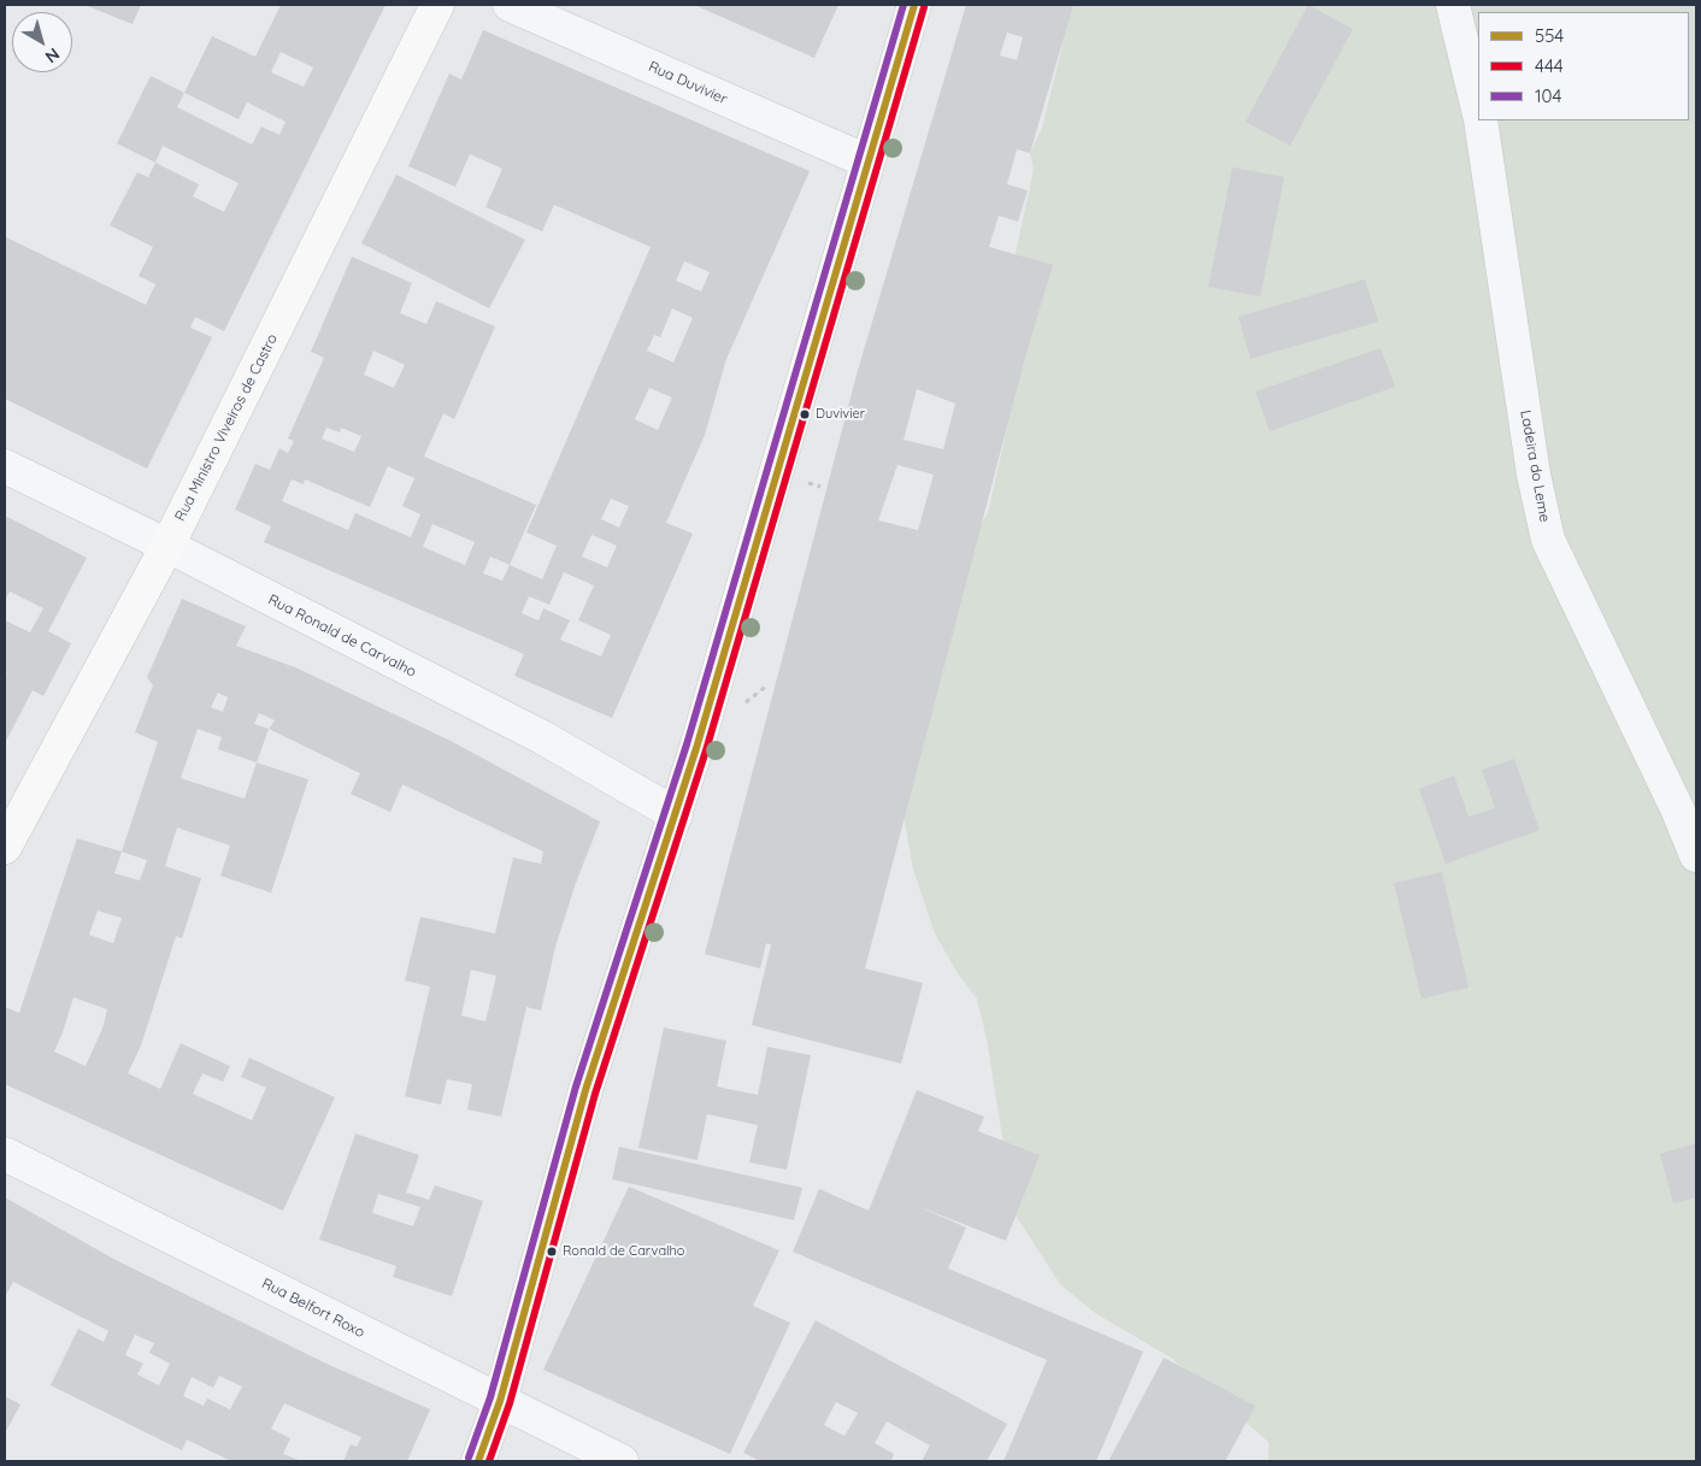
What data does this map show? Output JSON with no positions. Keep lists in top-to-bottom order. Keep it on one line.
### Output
{"streets":{"main road":["Rua Ministro Viveiros de Castro"],"street":["Rua Duvivier","Ladeira do Leme","Rua Ronald de Carvalho","Rua Belfort Roxo"]},"crossings":[["Rua Ministro Viveiros de Castro","Rua Ronald de Carvalho"]],"places":["Duvivier","Ronald de Carvalho"],"lines":["transit line 554","transit line 104","transit line 444"],"legend":["554","444","104"],"north":"bottom right"}
